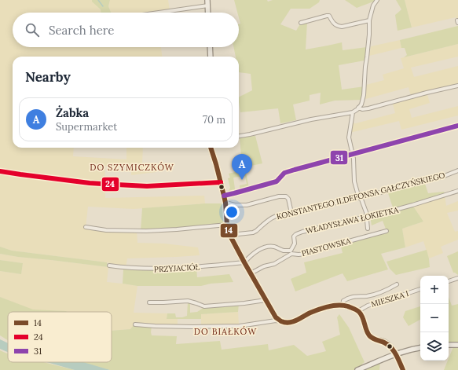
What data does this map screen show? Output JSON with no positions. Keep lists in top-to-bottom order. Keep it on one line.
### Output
{"streets":{"street":["KONSTANTEGO ILDEFONSA GAŁCZYŃSKIEGO","WŁADYSŁAWA ŁOKIETKA","PIASTOWSKA","PRZYJACIÓŁ","MIESZKA I"]},"crossings":[["WŁADYSŁAWA ŁOKIETKA","PIASTOWSKA"]],"districts":["DO SZYMICZKÓW","DO BIAŁKÓW"],"lines":["transit line 31","transit line 14","transit line 24"],"legend":["14","24","31"],"page":{"search":"Search here","heading":"Nearby","list":[{"mark":"A","name":"Żabka","note":"Supermarket","value":"70 m"}],"pins":"A","map_buttons":["+","−"]}}
